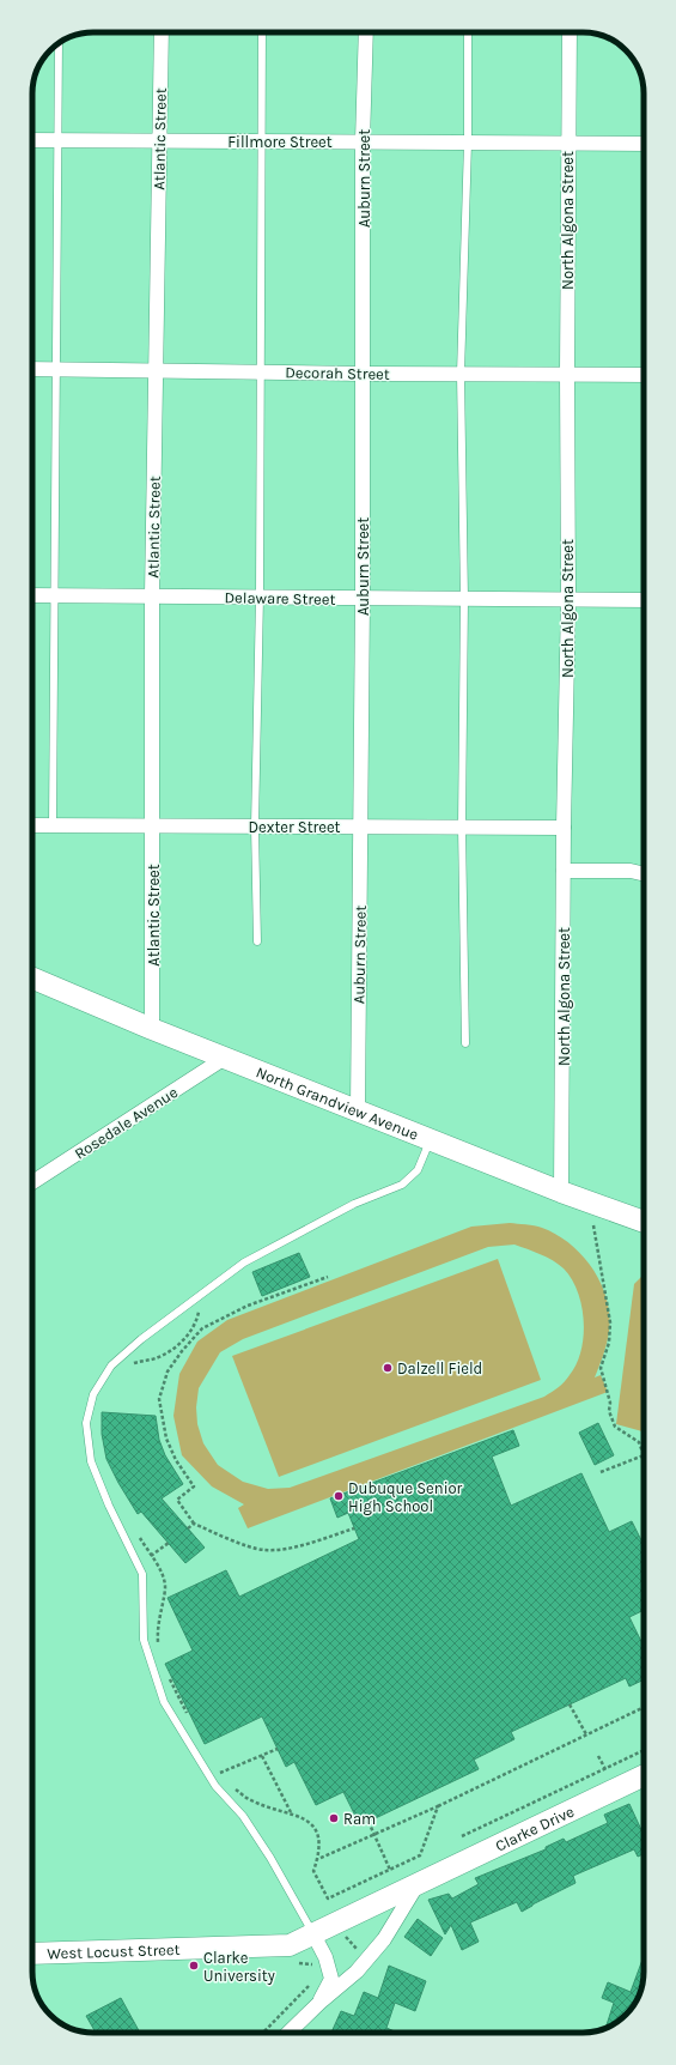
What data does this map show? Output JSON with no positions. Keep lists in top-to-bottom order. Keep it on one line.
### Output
{"streets":{"street":["Atlantic Street","Fillmore Street","Auburn Street","North Algona Street","Decorah Street","Delaware Street","Dexter Street","North Grandview Avenue","Rosedale Avenue","Clarke Drive","West Locust Street"]},"crossings":[["Atlantic Street","Fillmore Street"],["Atlantic Street","Decorah Street"],["Atlantic Street","Delaware Street"],["Atlantic Street","Dexter Street"],["Atlantic Street","North Grandview Avenue"],["Fillmore Street","Auburn Street"],["Fillmore Street","North Algona Street"],["Auburn Street","Decorah Street"],["Auburn Street","Delaware Street"],["Auburn Street","Dexter Street"],["Auburn Street","North Grandview Avenue"],["North Algona Street","Decorah Street"],["North Algona Street","Delaware Street"],["North Algona Street","Dexter Street"],["North Algona Street","North Grandview Avenue"],["North Grandview Avenue","Rosedale Avenue"],["Clarke Drive","West Locust Street"]],"places":["Dalzell Field","Dubuque Senior High School","Ram","Clarke University"]}
